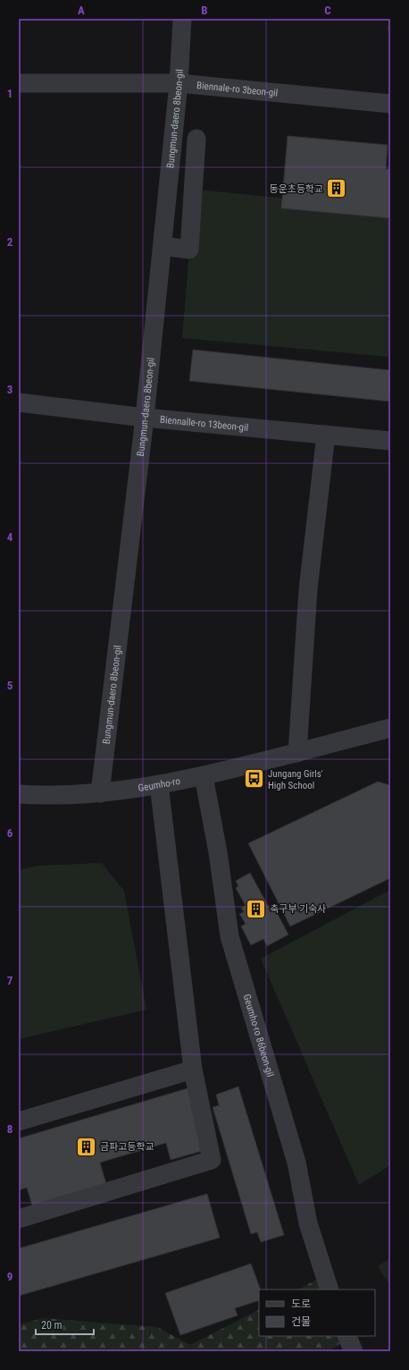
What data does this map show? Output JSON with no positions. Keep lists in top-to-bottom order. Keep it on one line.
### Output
{"streets":{"street":["Biennale-ro 3beon-gil","Bungmun-daero 8beon-gil","Biennalle-ro 13beon-gil","Geumho-ro","Geumho-ro 86beon-gil"]},"crossings":[["Biennale-ro 3beon-gil","Bungmun-daero 8beon-gil"],["Bungmun-daero 8beon-gil","Biennalle-ro 13beon-gil"],["Bungmun-daero 8beon-gil","Geumho-ro"],["Geumho-ro","Geumho-ro 86beon-gil"]],"places":{"building":["동운초등학교","축구부 기숙사","금파고등학교"],"bus stop":["Jungang Girls' High School"]},"legend":["도로","건물"],"scale_bar":"20 m","grid":{"columns":["A","B","C"],"rows":["1","2","3","4","5","6","7","8","9"]}}
